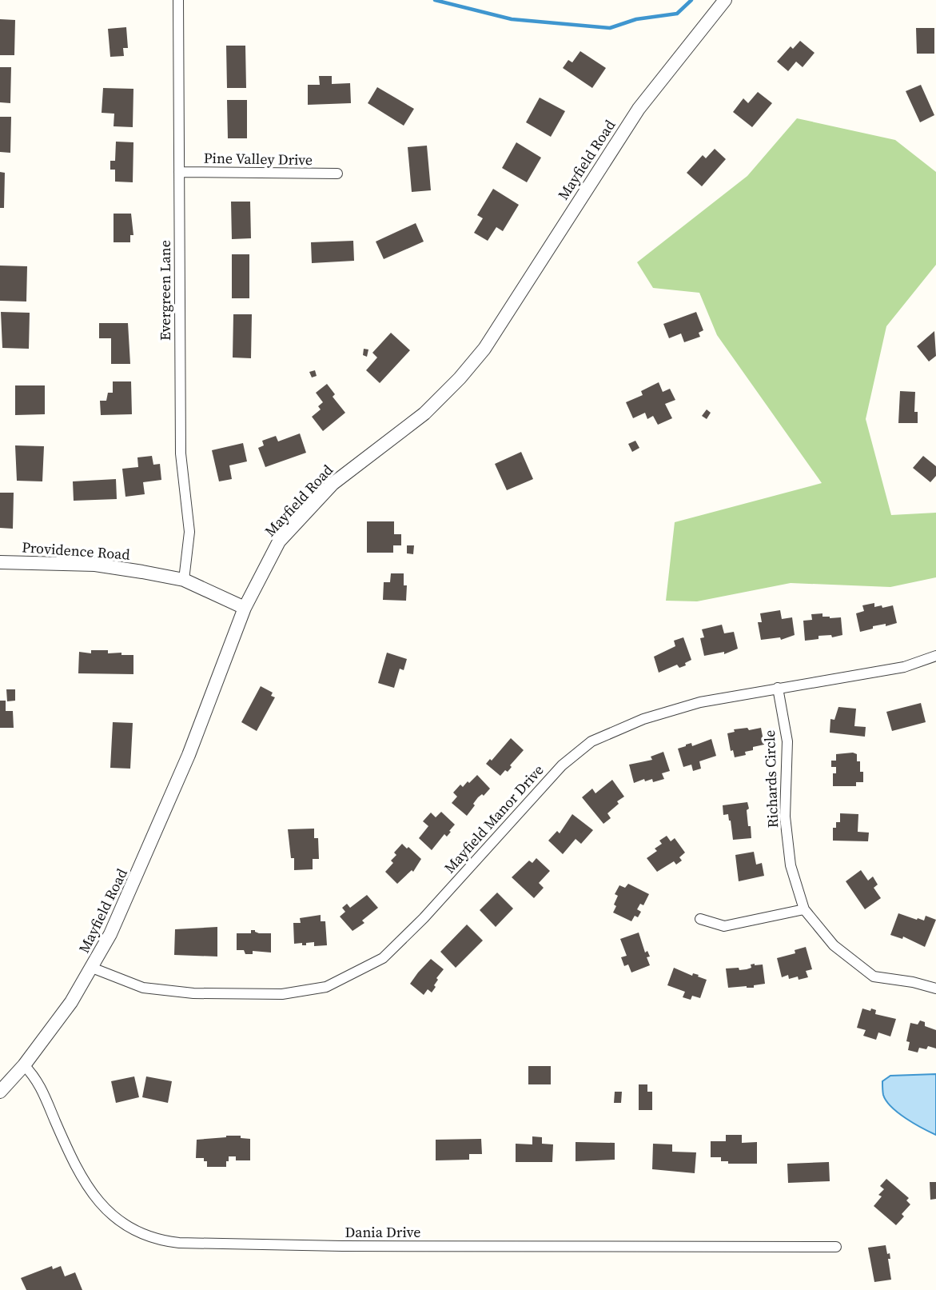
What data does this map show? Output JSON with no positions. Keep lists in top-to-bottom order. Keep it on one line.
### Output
{"streets":{"street":["Pine Valley Drive","Mayfield Road","Evergreen Lane","Providence Road","Richards Circle","Mayfield Manor Drive","Dania Drive"]},"crossings":[["Pine Valley Drive","Evergreen Lane"],["Mayfield Road","Providence Road"],["Mayfield Road","Mayfield Manor Drive"],["Mayfield Road","Dania Drive"],["Evergreen Lane","Providence Road"],["Richards Circle","Mayfield Manor Drive"]]}
